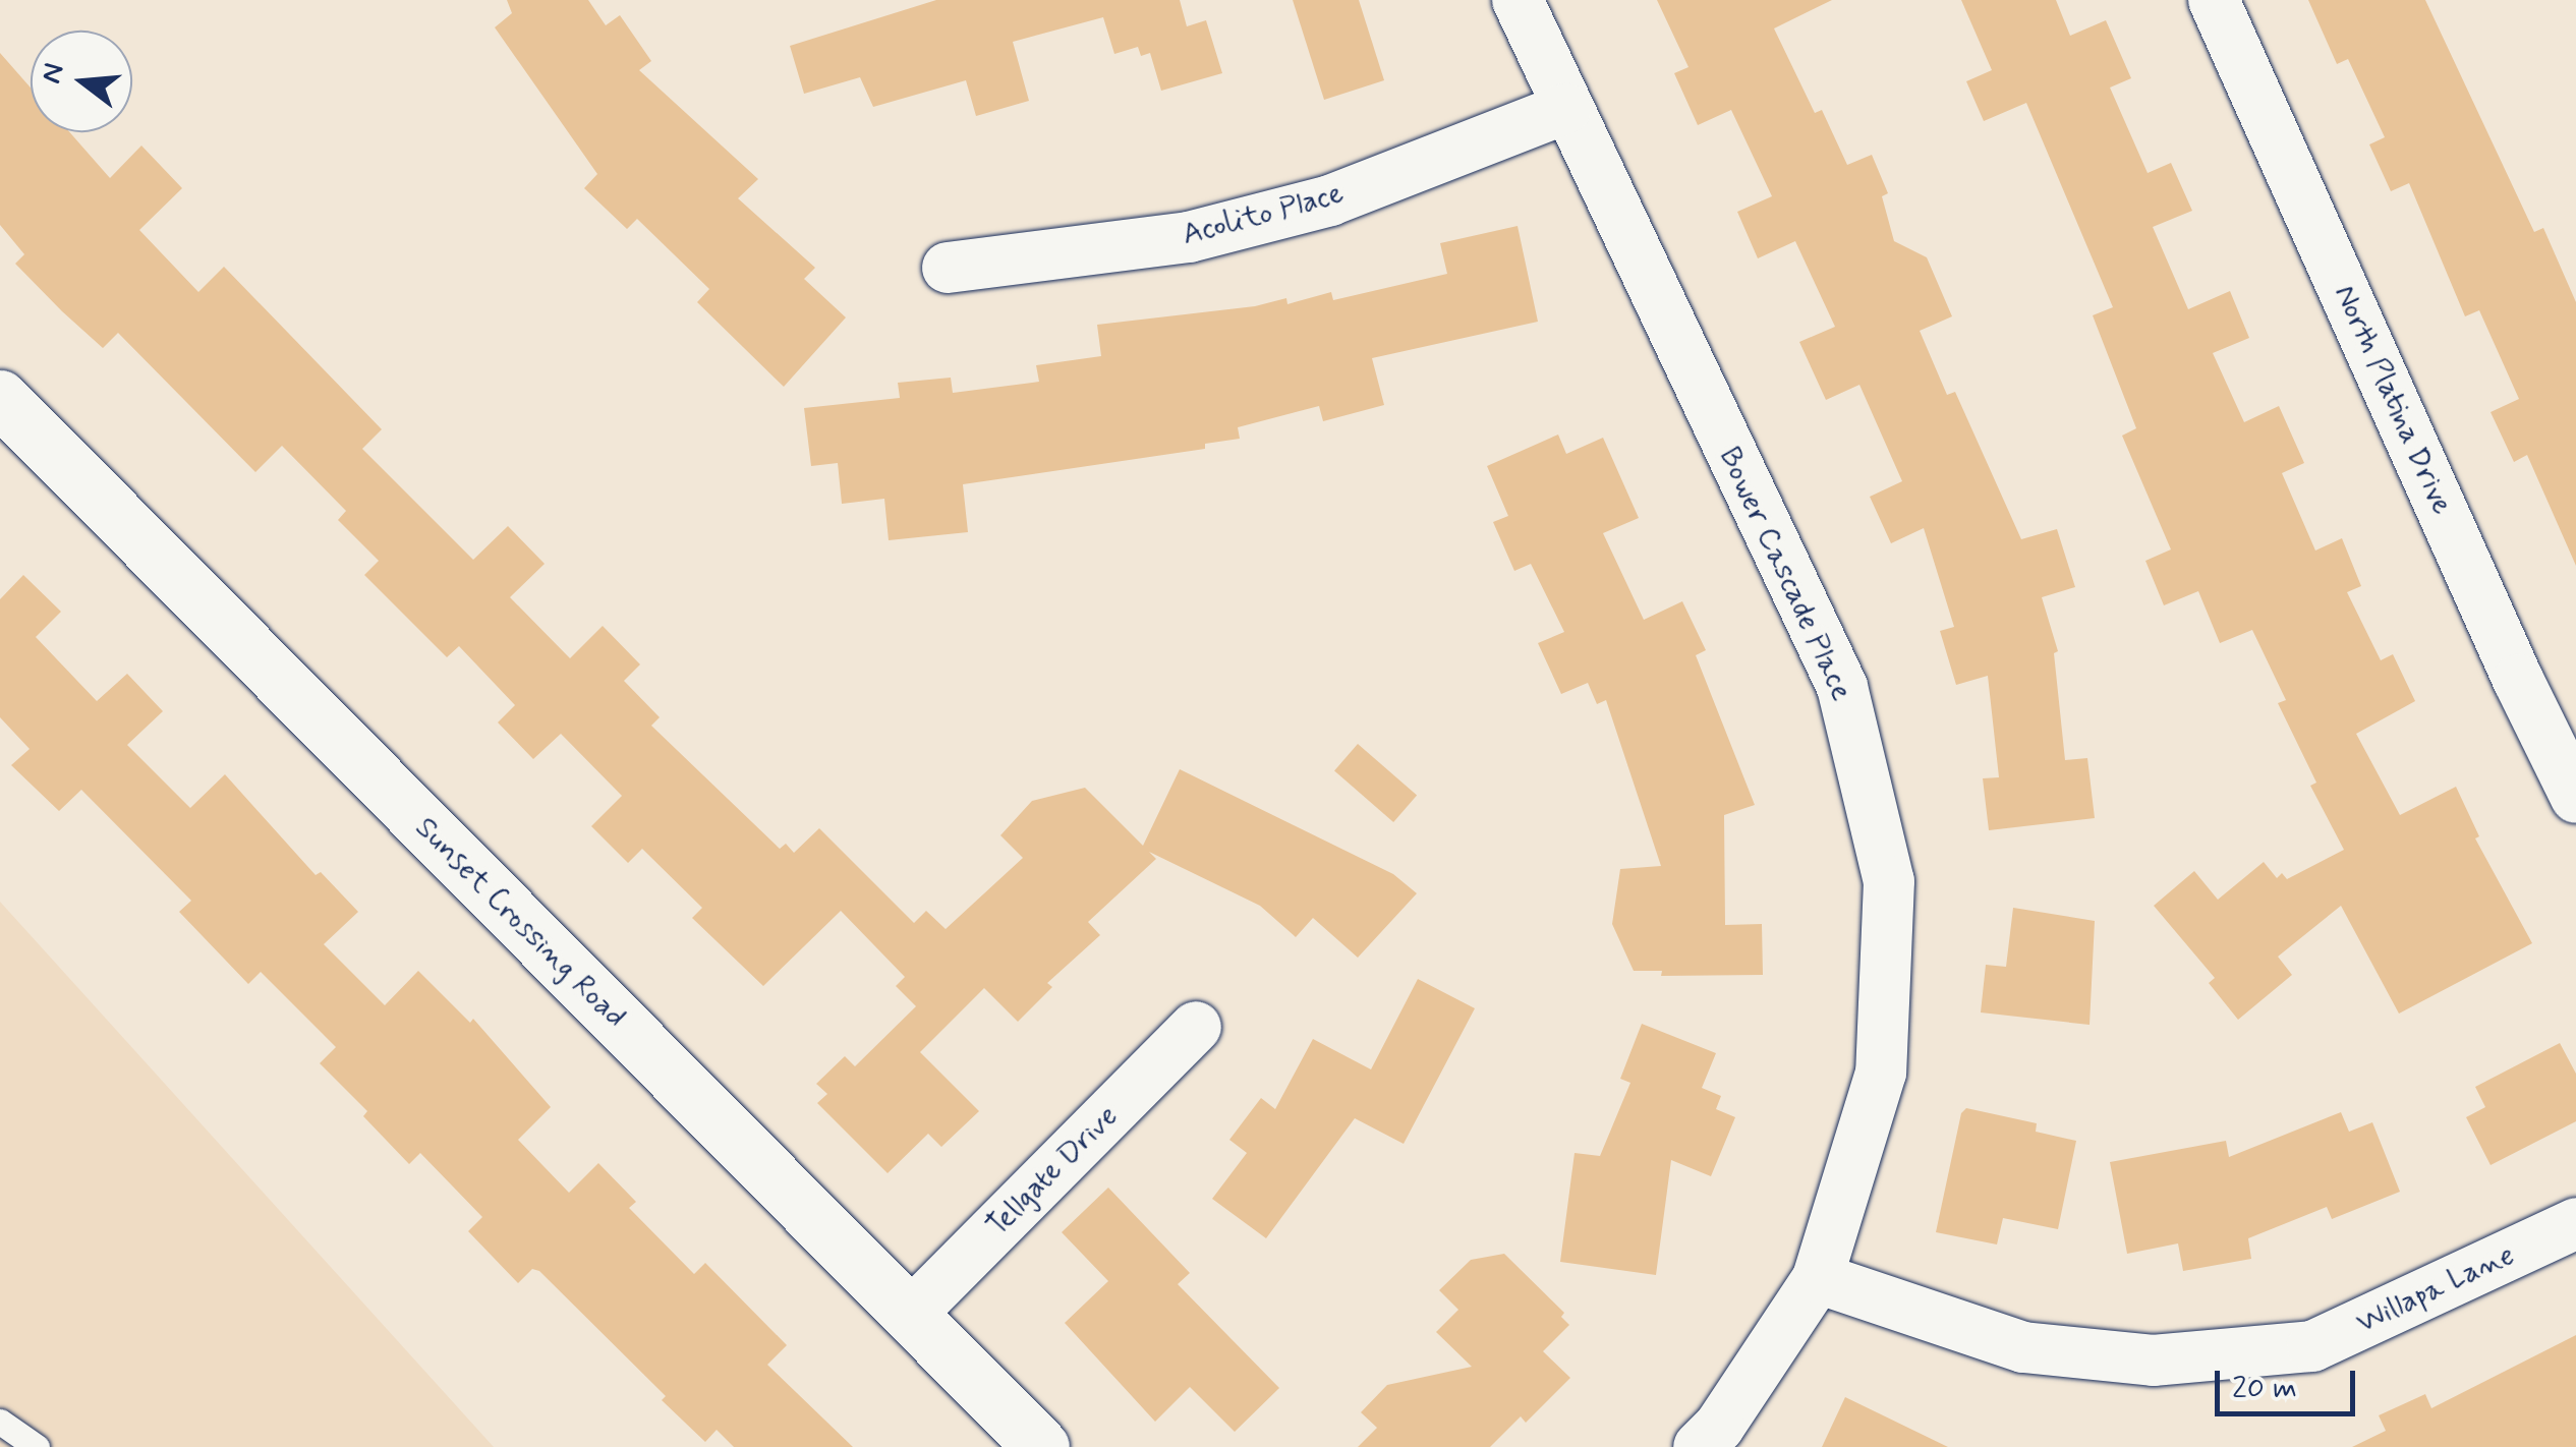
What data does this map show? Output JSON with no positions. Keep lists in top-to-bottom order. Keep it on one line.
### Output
{"streets":{"street":["Acolito Place","North Platina Drive","Bower Cascade Place","Sunset Crossing Road","Tellgate Drive","Willapa Lane"]},"crossings":[["Acolito Place","Bower Cascade Place"],["Bower Cascade Place","Willapa Lane"],["Sunset Crossing Road","Tellgate Drive"]],"scale_bar":"20 m","north":"left"}
